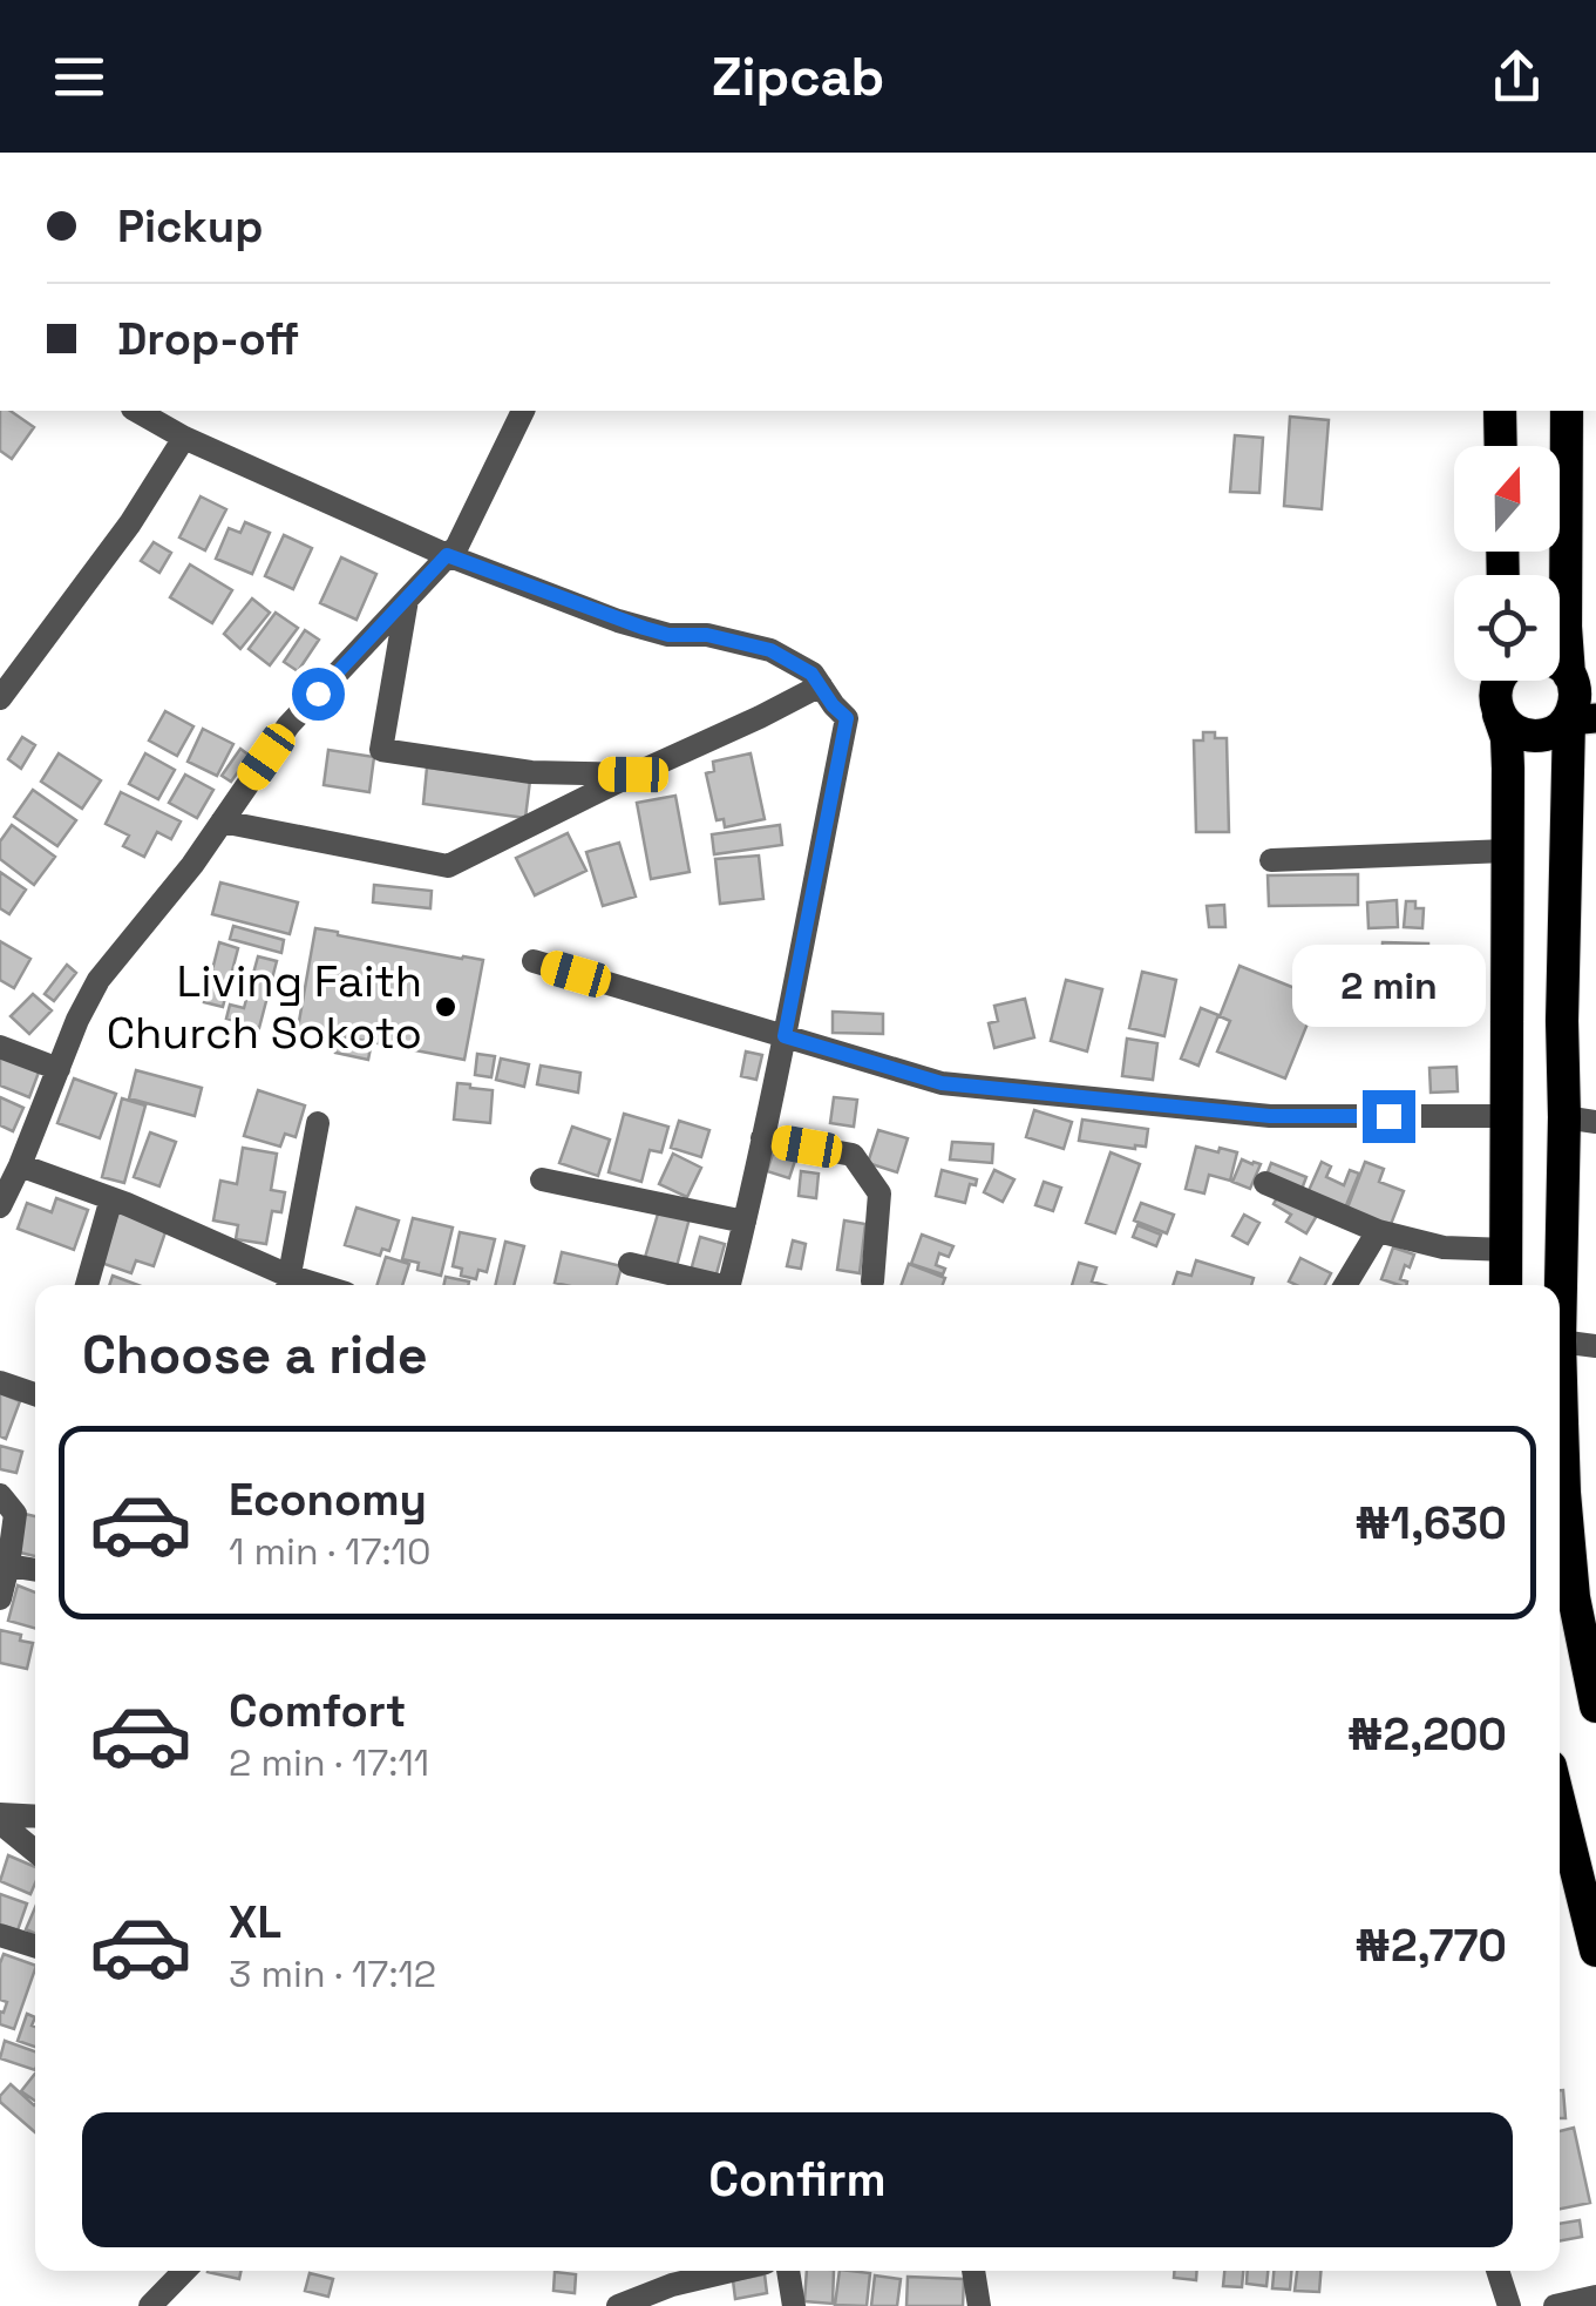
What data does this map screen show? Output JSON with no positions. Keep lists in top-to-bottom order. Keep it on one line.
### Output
{"places":["Living Faith Church Sokoto"],"north":"top","page":{"header":"Zipcab","banner":["Pickup","Drop-off"],"bubble":"2 min","heading":"Choose a ride","list":[{"name":"Economy","note":"1 min · 17:10","value":"₦1,630"},{"name":"Comfort","note":"2 min · 17:11","value":"₦2,200"},{"name":"XL","note":"3 min · 17:12","value":"₦2,770"}],"buttons":"Confirm"}}
